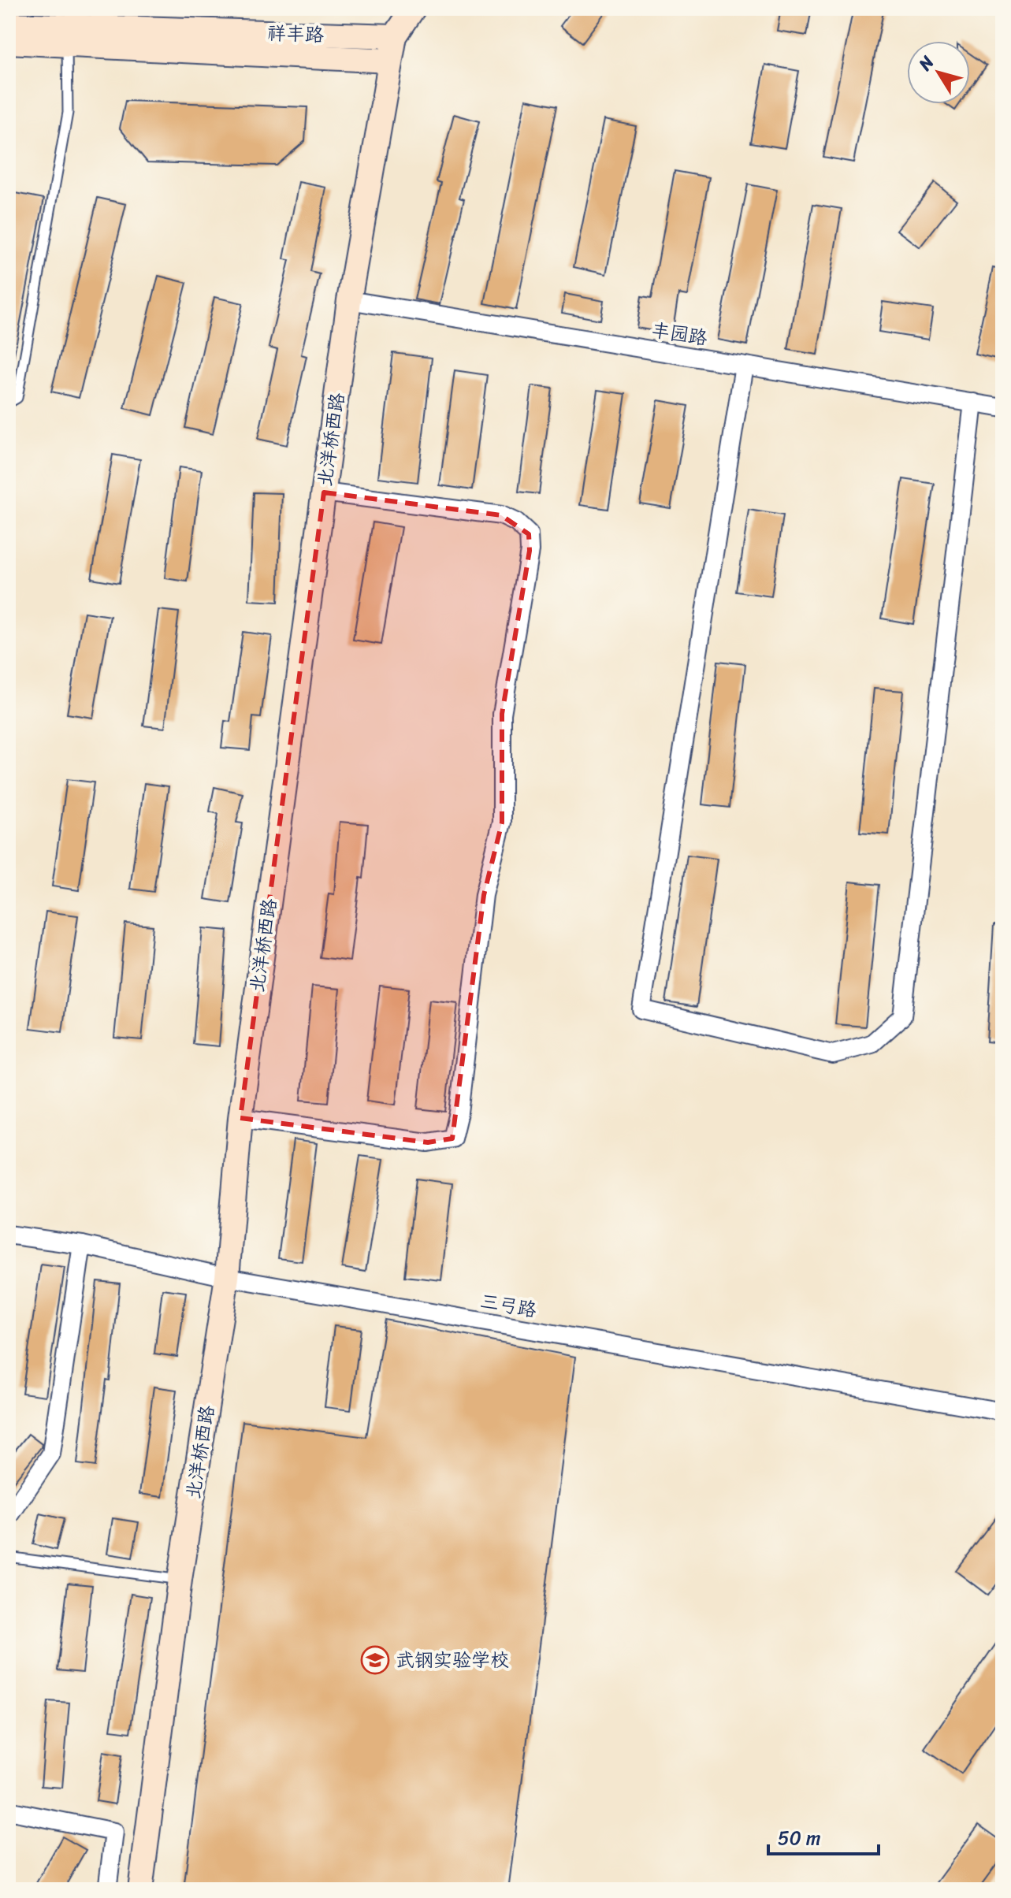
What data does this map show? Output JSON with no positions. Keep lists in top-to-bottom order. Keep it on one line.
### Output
{"streets":{"main road":["祥丰路","北洋桥西路"],"street":["丰园路","三弓路"]},"crossings":[["祥丰路","北洋桥西路"],["丰园路","北洋桥西路"],["北洋桥西路","三弓路"]],"places":{"school or university":["武钢实验学校"]},"scale_bar":"50 m","north":"top left"}
